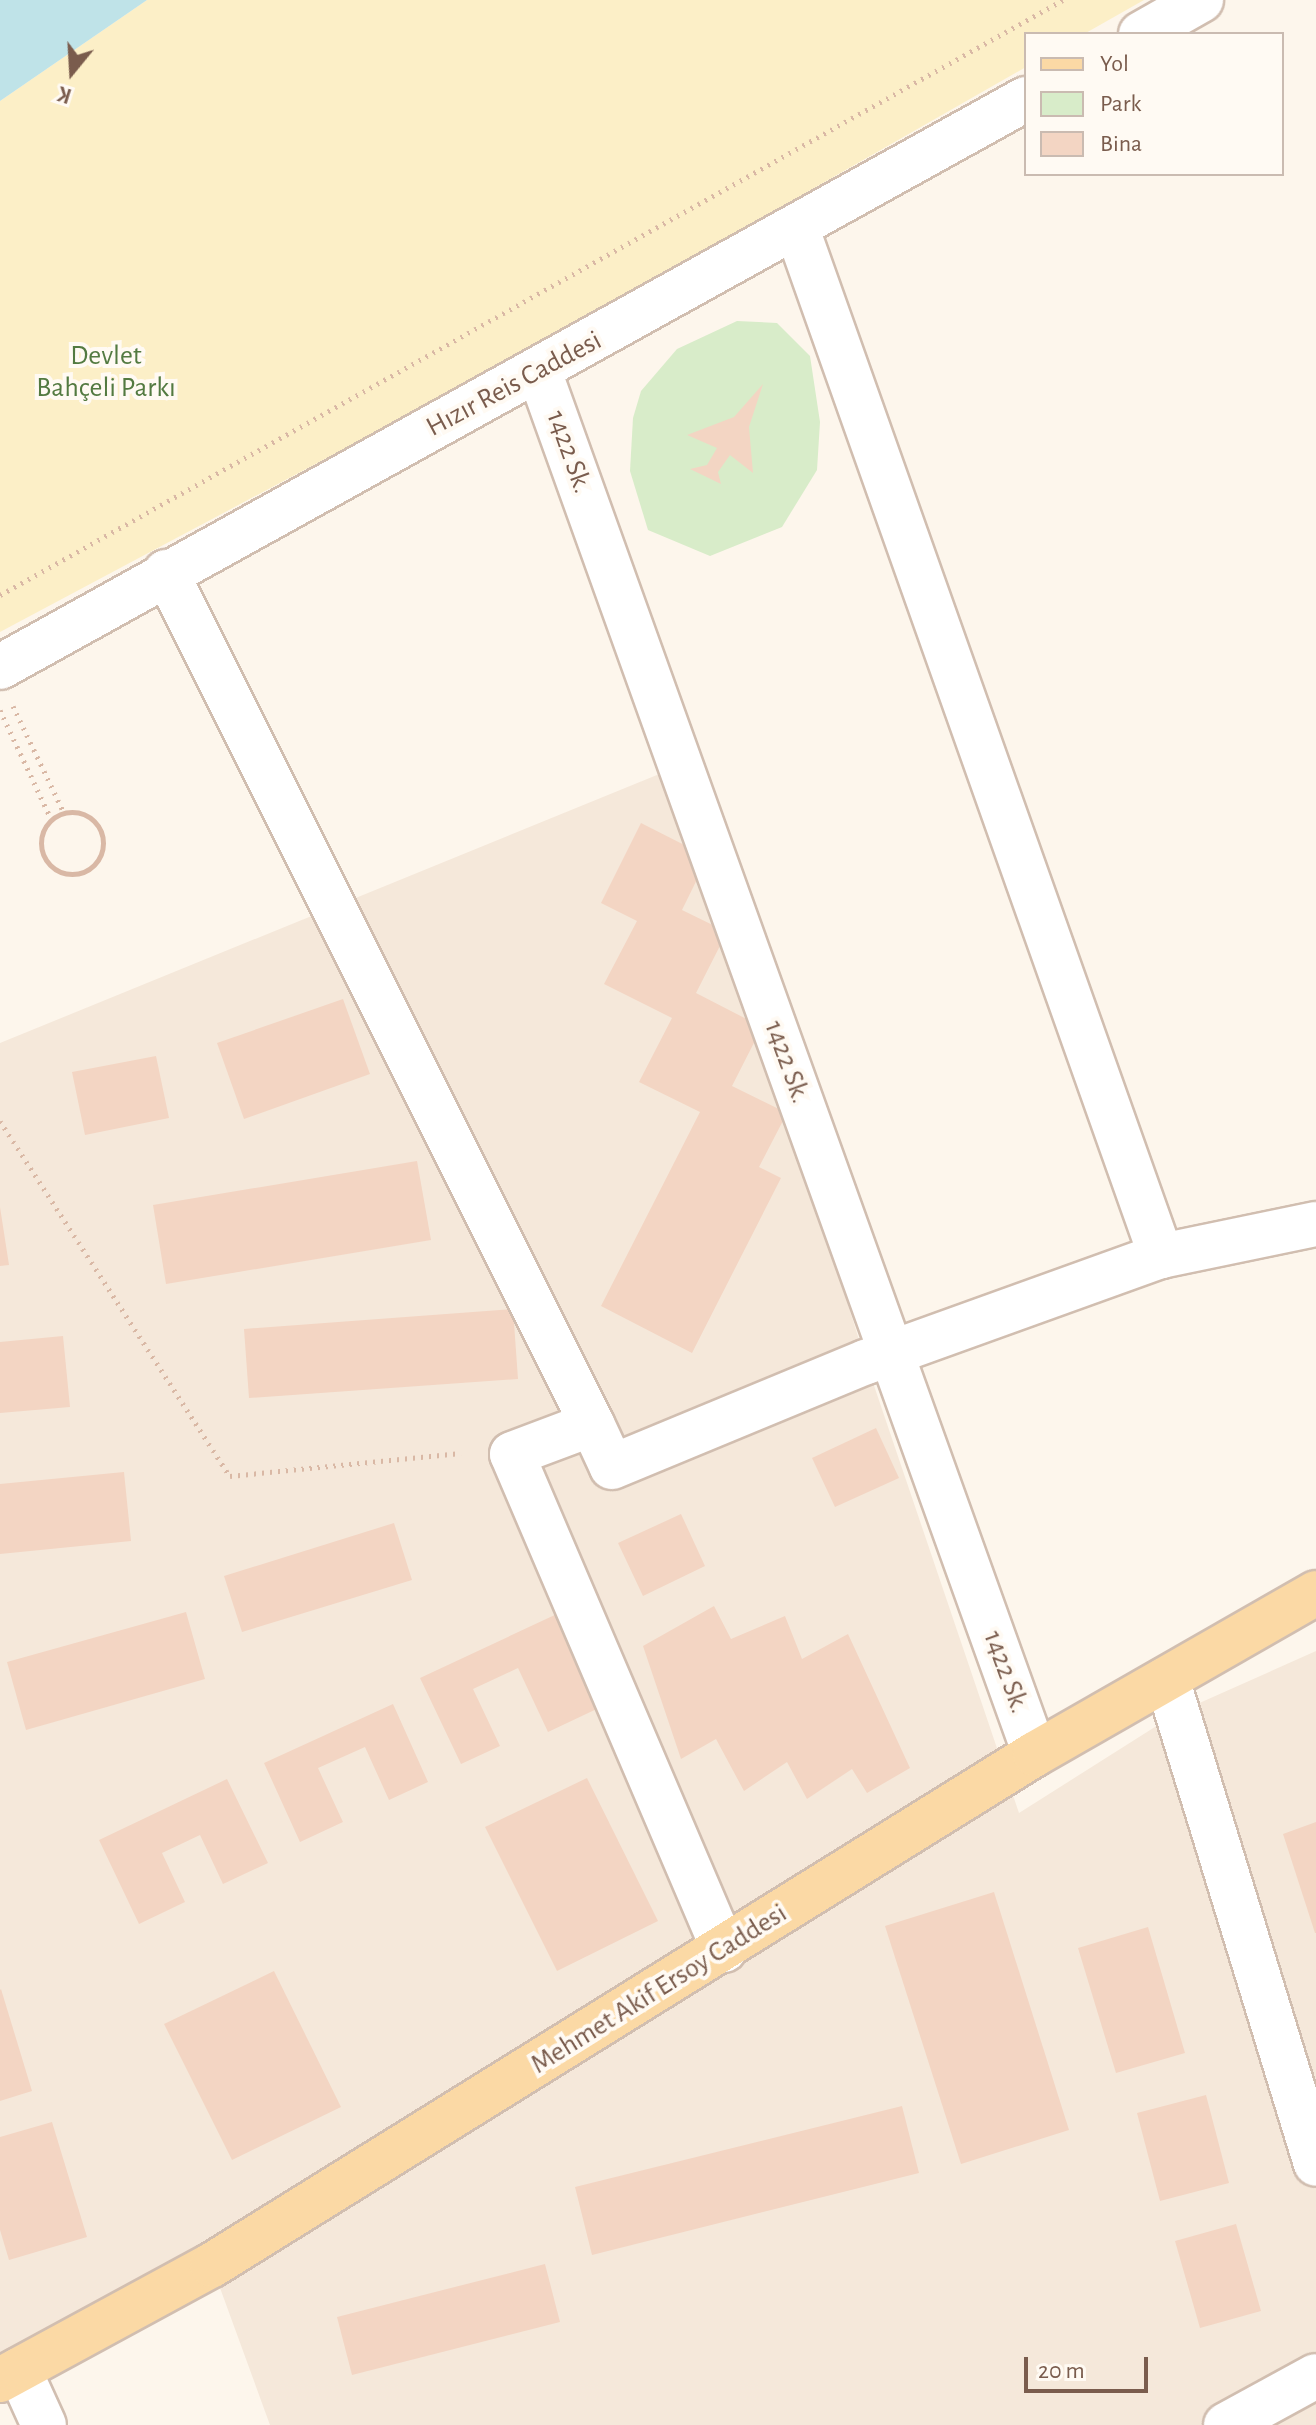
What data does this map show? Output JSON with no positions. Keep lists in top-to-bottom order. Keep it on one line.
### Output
{"streets":{"main road":["Mehmet Akif Ersoy Caddesi"],"street":["Hızır Reis Caddesi","1422 Sk."]},"crossings":[["Hızır Reis Caddesi","1422 Sk."],["1422 Sk.","Mehmet Akif Ersoy Caddesi"]],"parks":["Devlet Bahçeli Parkı"],"legend":["Yol","Park","Bina"],"scale_bar":"20 m","north":"bottom"}
